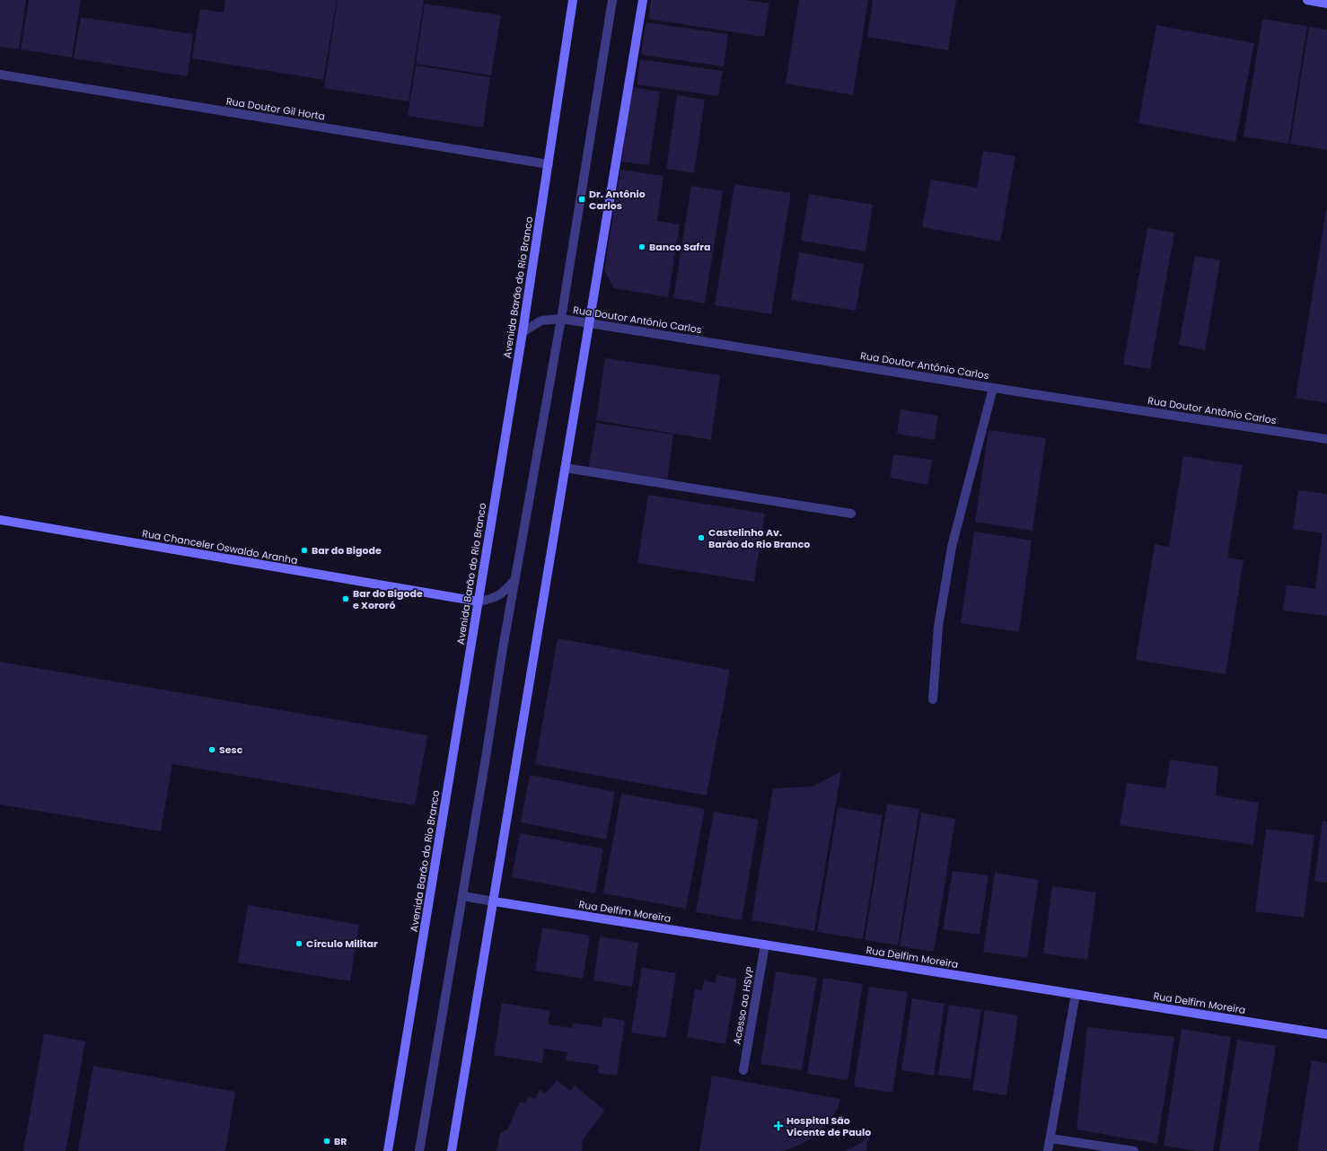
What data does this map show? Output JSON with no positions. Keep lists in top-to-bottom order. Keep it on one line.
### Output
{"streets":{"main road":["Avenida Barão do Rio Branco","Rua Chanceler Oswaldo Aranha","Rua Delfim Moreira"],"street":["Rua Doutor Gil Horta","Rua Doutor Antônio Carlos","Acesso ao HSVP"]},"crossings":[["Rua Doutor Gil Horta","Avenida Barão do Rio Branco"],["Avenida Barão do Rio Branco","Rua Doutor Antônio Carlos"],["Avenida Barão do Rio Branco","Rua Chanceler Oswaldo Aranha"],["Rua Delfim Moreira","Acesso ao HSVP"]],"places":{"transit":["Dr. Antônio Carlos"],"other":["Banco Safra","Castelinho Av. Barão do Rio Branco","Bar do Bigode","Bar do Bigode e Xororó","Sesc","Círculo Militar","BR"],"health":["Hospital São Vicente de Paulo"]}}
